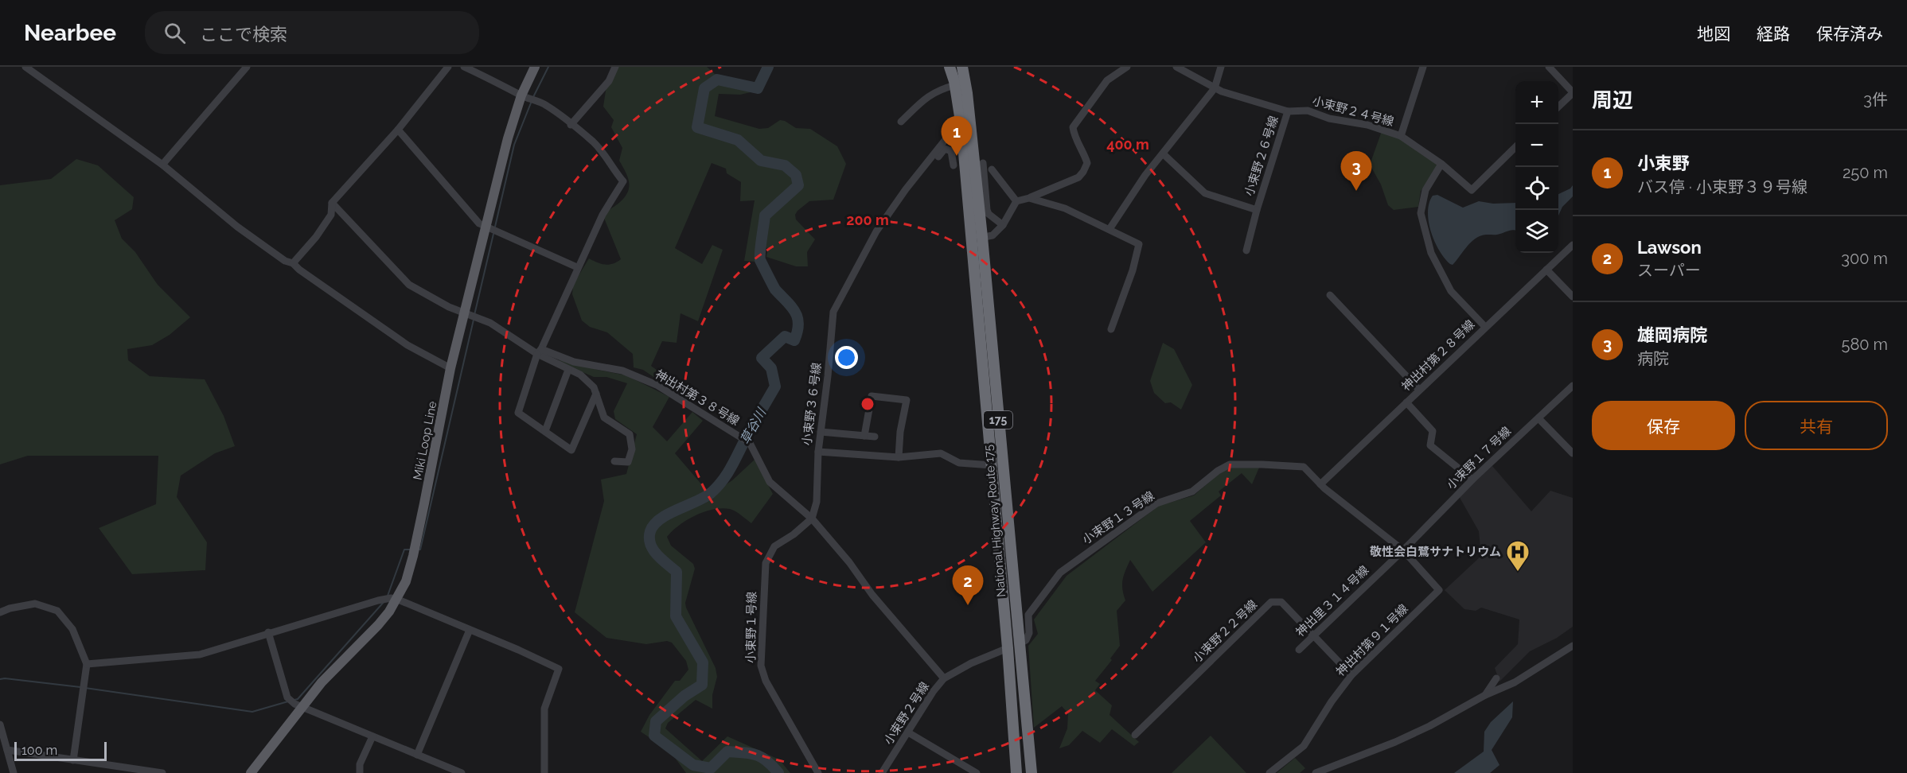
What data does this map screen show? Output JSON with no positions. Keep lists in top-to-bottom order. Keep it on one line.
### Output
{"streets":{"highway":["175","National Highway Route 175"],"main road":["Miki Loop Line"],"street":["小束野２４号線","小束野２６号線","神出村第２８号線","神出村第３８号線","小束野３６号線","小束野１７号線","小束野１３号線","神出里３１４号線","小束野１号線","小束野２２号線","神出村第９１号線","小束野２号線"]},"crossings":[["小束野２４号線","小束野２６号線"],["神出村第２８号線","小束野１３号線"],["神出村第３８号線","小束野３６号線"],["神出村第３８号線","小束野１号線"],["小束野３６号線","National Highway Route 175"],["小束野３６号線","小束野１号線"],["小束野１７号線","小束野１３号線"],["小束野１７号線","神出里３１４号線"],["小束野１３号線","National Highway Route 175"],["小束野１３号線","神出里３１４号線"],["小束野１３号線","神出村第９１号線"],["National Highway Route 175","小束野２号線"],["神出里３１４号線","小束野２２号線"],["小束野２２号線","神出村第９１号線"]],"water":["草谷川"],"places":{"hospital":["敬性会白鷺サナトリウム"]},"scale_bar":"100 m","page":{"header":"Nearbee","search":"ここで検索","nav":["地図","経路","保存済み"],"heading":["周辺","3件"],"map_buttons":["+","−"],"pins":["1","3","2"],"list":[{"mark":"1","name":"小束野","note":"バス停 · 小束野３９号線","value":"250 m"},{"mark":"2","name":"Lawson","note":"スーパー","value":"300 m"},{"mark":"3","name":"雄岡病院","note":"病院","value":"580 m"}],"buttons":["保存","共有"],"scale":"100 m"},"rings":["400 m","200 m"]}
